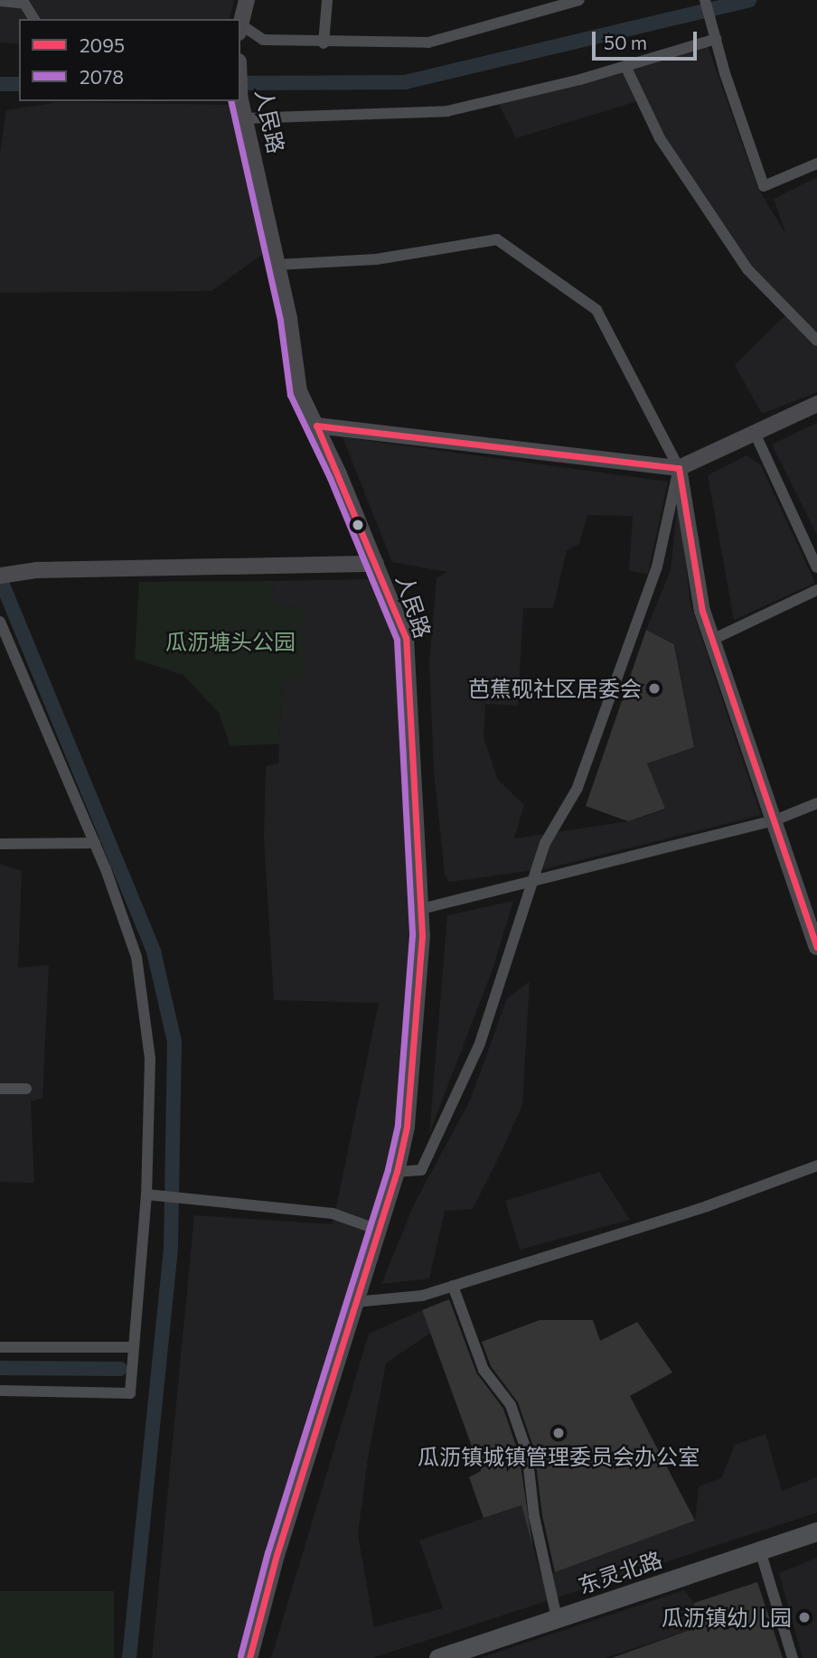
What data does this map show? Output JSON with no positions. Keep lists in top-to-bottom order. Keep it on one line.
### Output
{"streets":{"main road":["东灵北路"],"street":["人民路"]},"parks":["瓜沥塘头公园"],"places":["芭蕉砚社区居委会","瓜沥镇城镇管理委员会办公室","瓜沥镇幼儿园"],"lines":["transit line 2078","transit line 2095"],"legend":["2095","2078"],"scale_bar":"50 m"}
